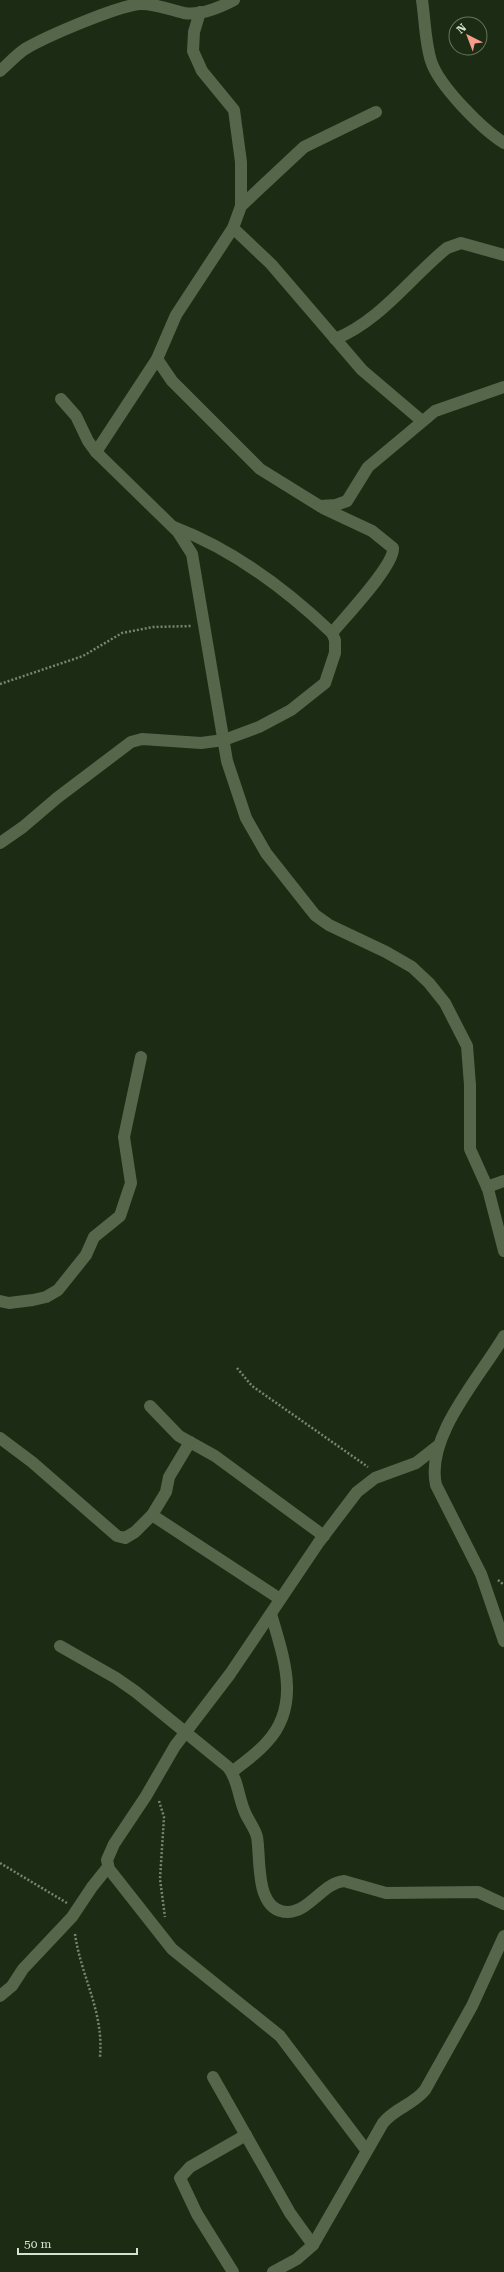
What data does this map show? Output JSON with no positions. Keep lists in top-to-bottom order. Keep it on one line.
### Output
{"scale_bar":"50 m","north":"top left"}
